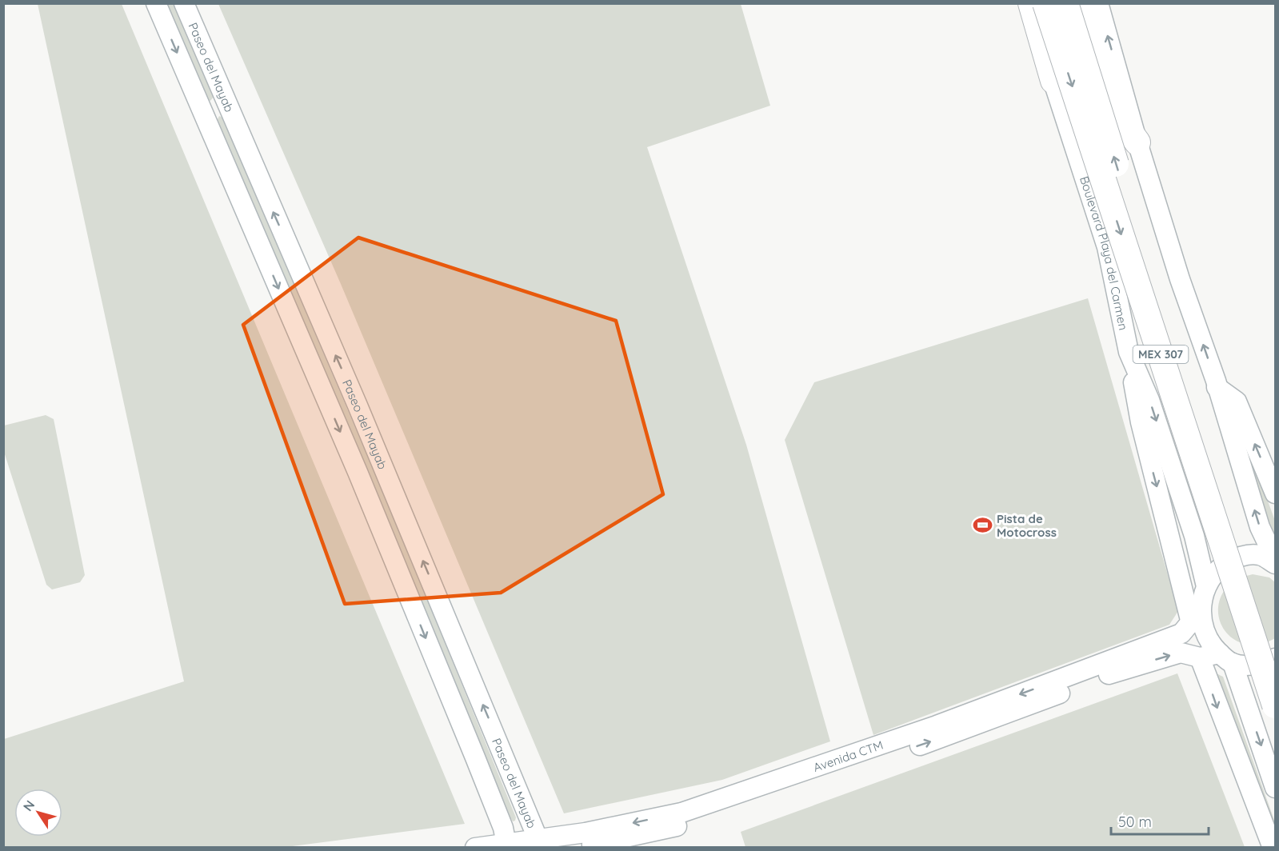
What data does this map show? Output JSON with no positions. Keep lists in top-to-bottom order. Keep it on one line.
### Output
{"streets":{"highway":["MEX 307"],"main road":["Paseo del Mayab","Boulevard Playa del Carmen","Avenida CTM"]},"crossings":[["Paseo del Mayab","Avenida CTM"]],"places":{"sports":["Pista de Motocross"]},"scale_bar":"50 m","north":"top left"}
